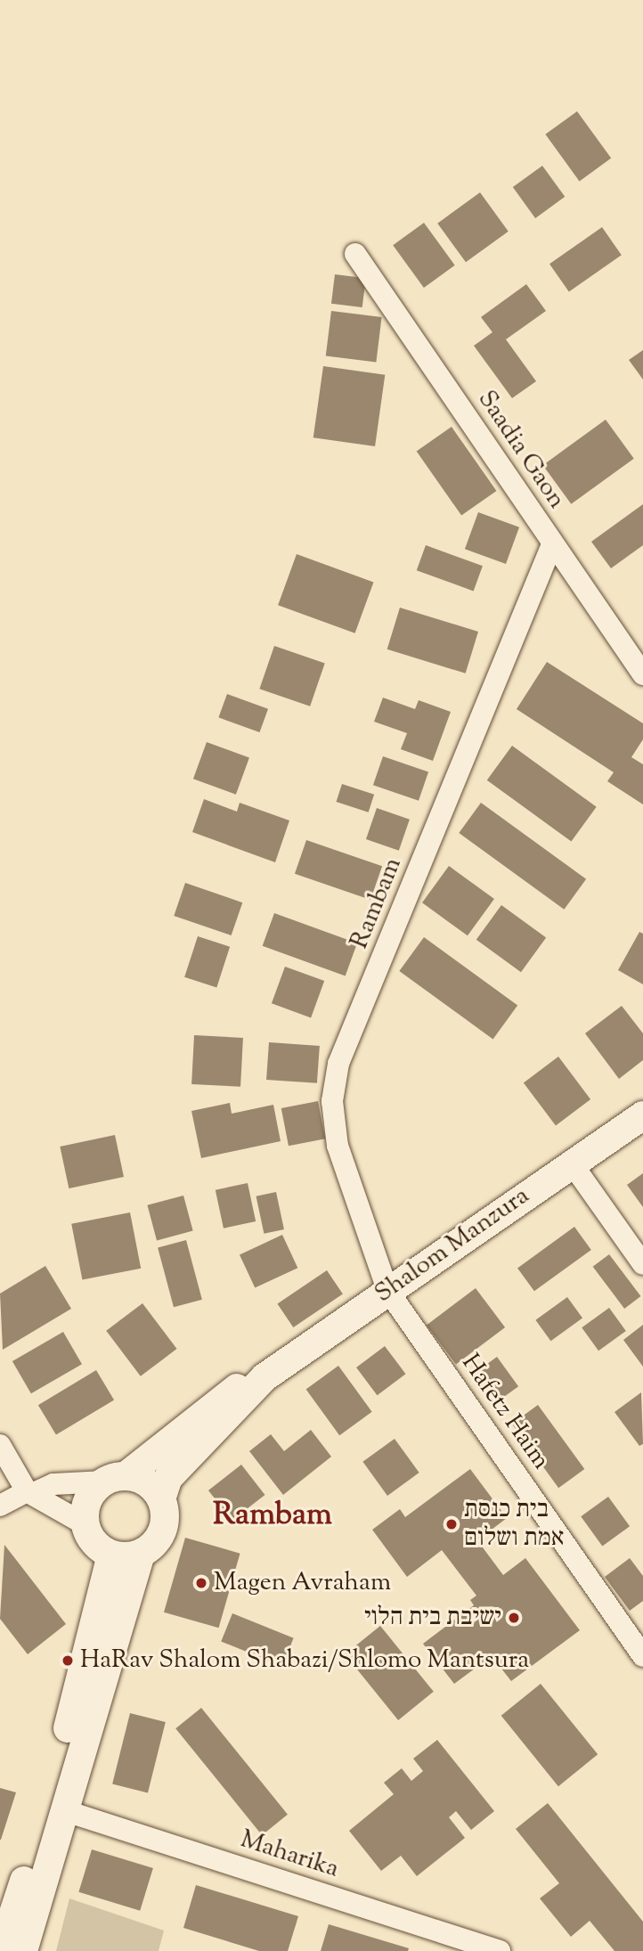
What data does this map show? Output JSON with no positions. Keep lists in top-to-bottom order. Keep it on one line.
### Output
{"streets":{"street":["Saadia Gaon","Rambam","Shalom Manzura","Hafetz Haim","Maharika"]},"crossings":[["Saadia Gaon","Rambam"],["Rambam","Shalom Manzura"],["Rambam","Hafetz Haim"],["Shalom Manzura","Hafetz Haim"]],"districts":["Rambam"],"places":["בית כנסת אמת ושלום","Magen Avraham","ישיבת בית הלוי","HaRav Shalom Shabazi/Shlomo Mantsura"]}
